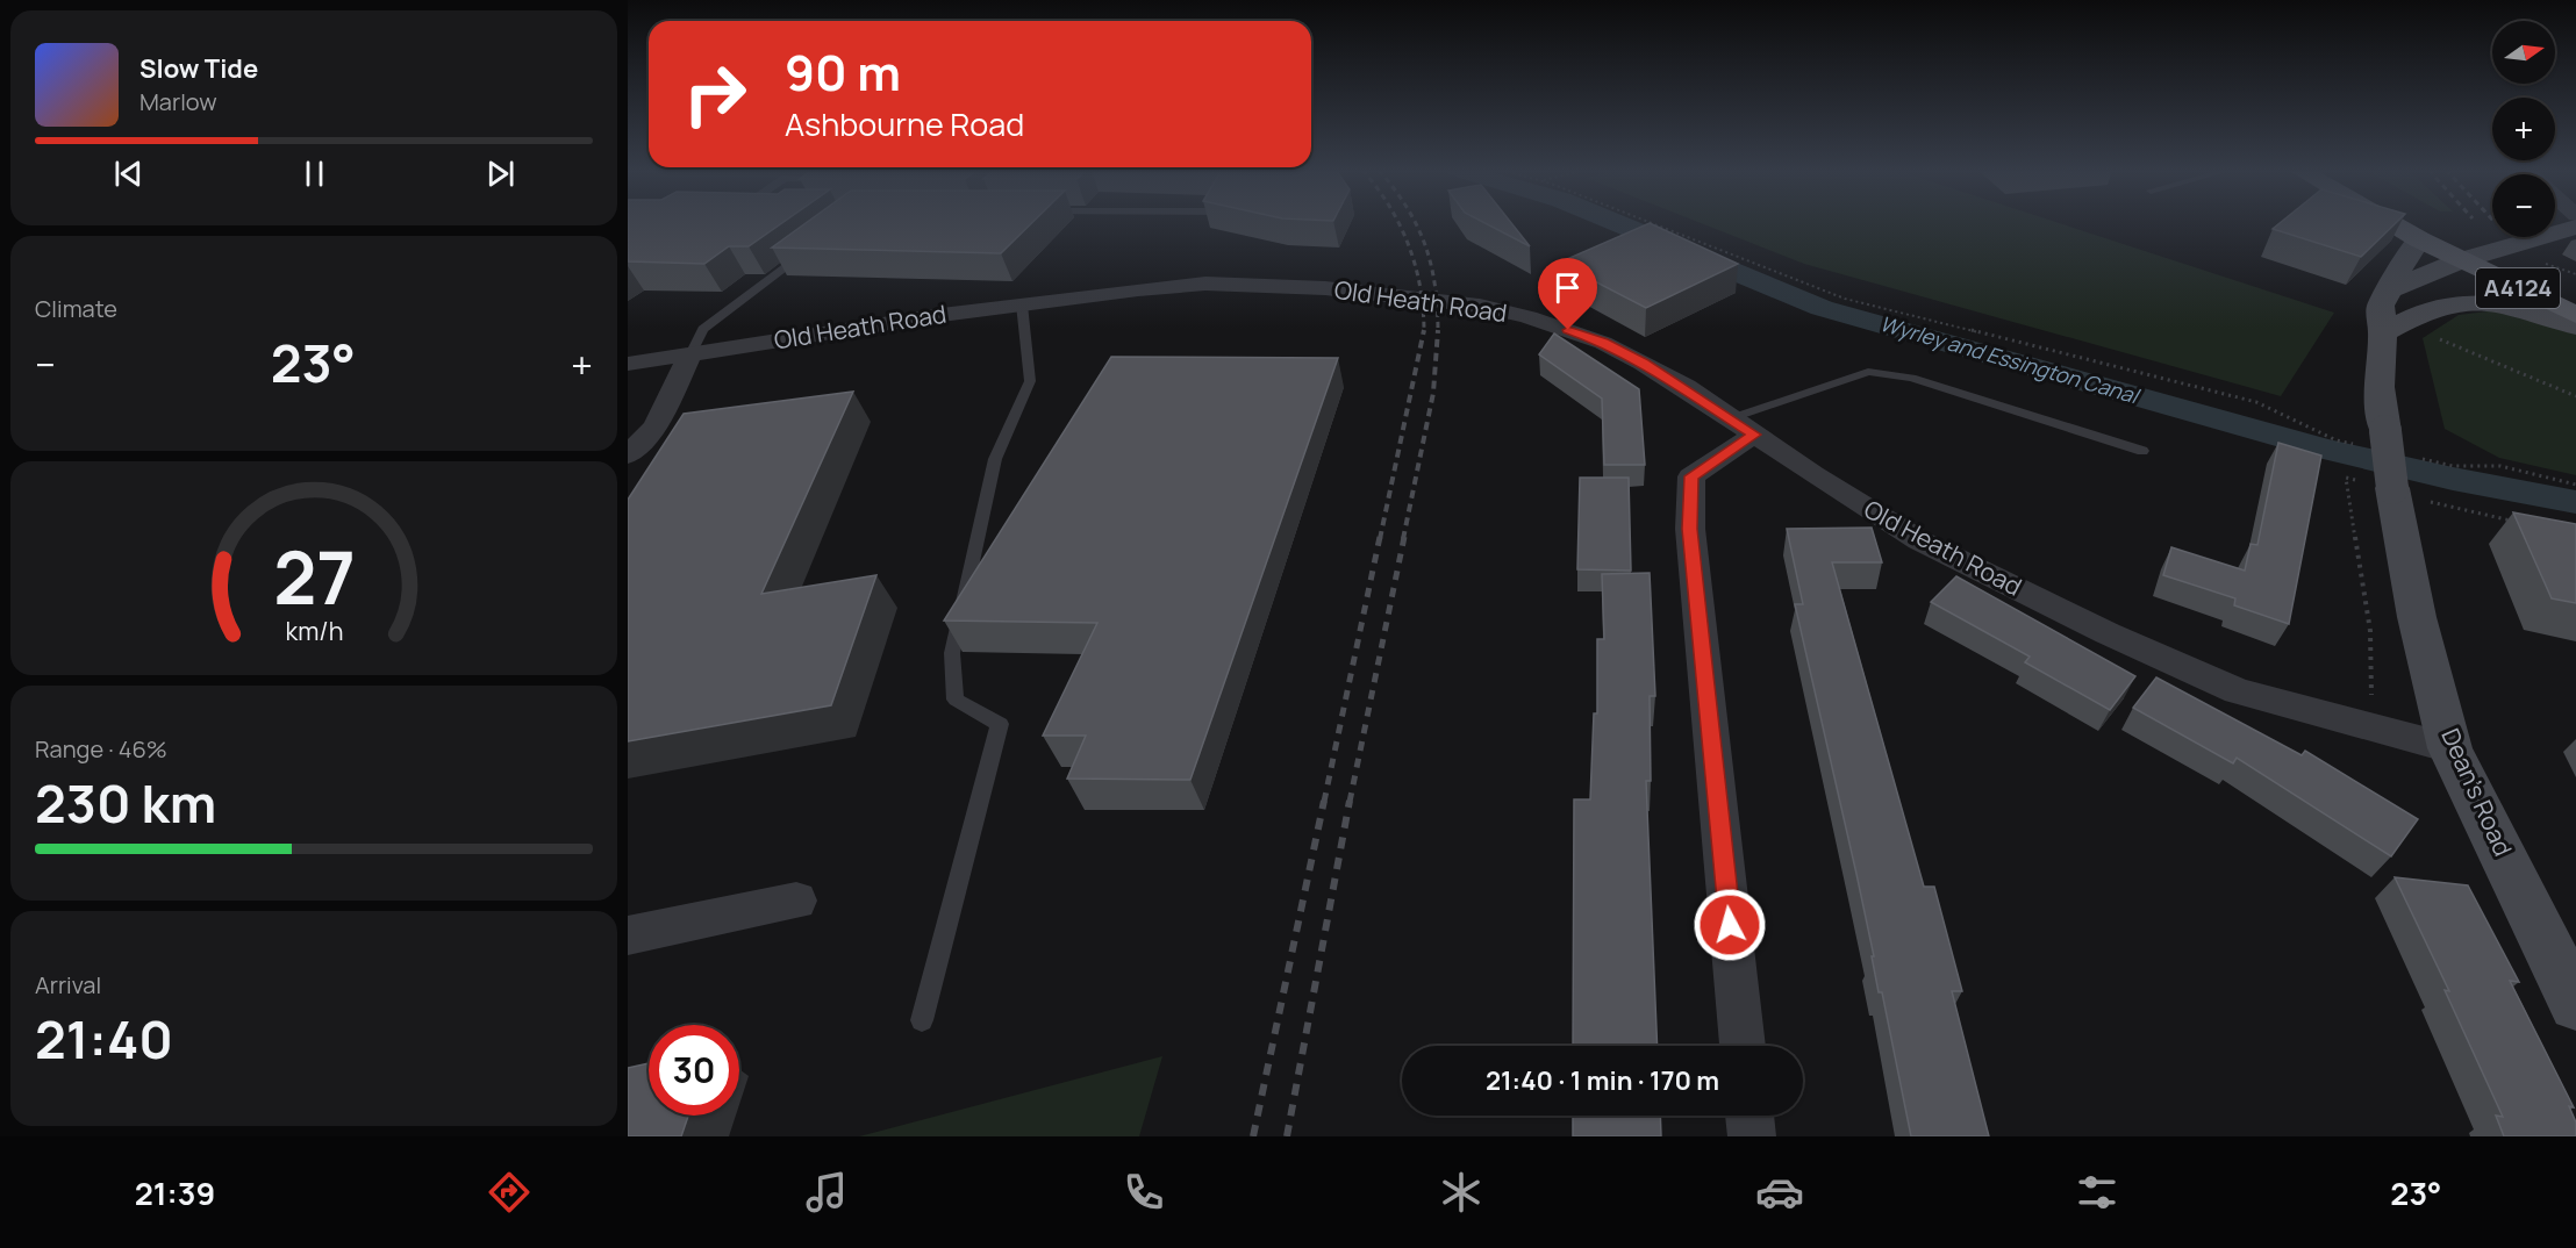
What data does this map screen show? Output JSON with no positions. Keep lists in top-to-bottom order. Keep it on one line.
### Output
{"streets":{"main road":["A4124"],"street":["Old Heath Road","Dean's Road"]},"crossings":[["Old Heath Road","Dean's Road"]],"water":["Wyrley and Essington Canal"],"north":"right","page":{"map_buttons":["+","−"],"turn":["90 m","Ashbourne Road"],"song":["Slow Tide","Marlow"],"tile":["Climate",["Range · 46%","230 km"],["Arrival","21:40"]],"heat":["−","23°","+"],"limit":"30","trip":"21:40 · 1 min · 170 m","tabs":["21:39","23°"],"gauge":["27","km/h"]}}
